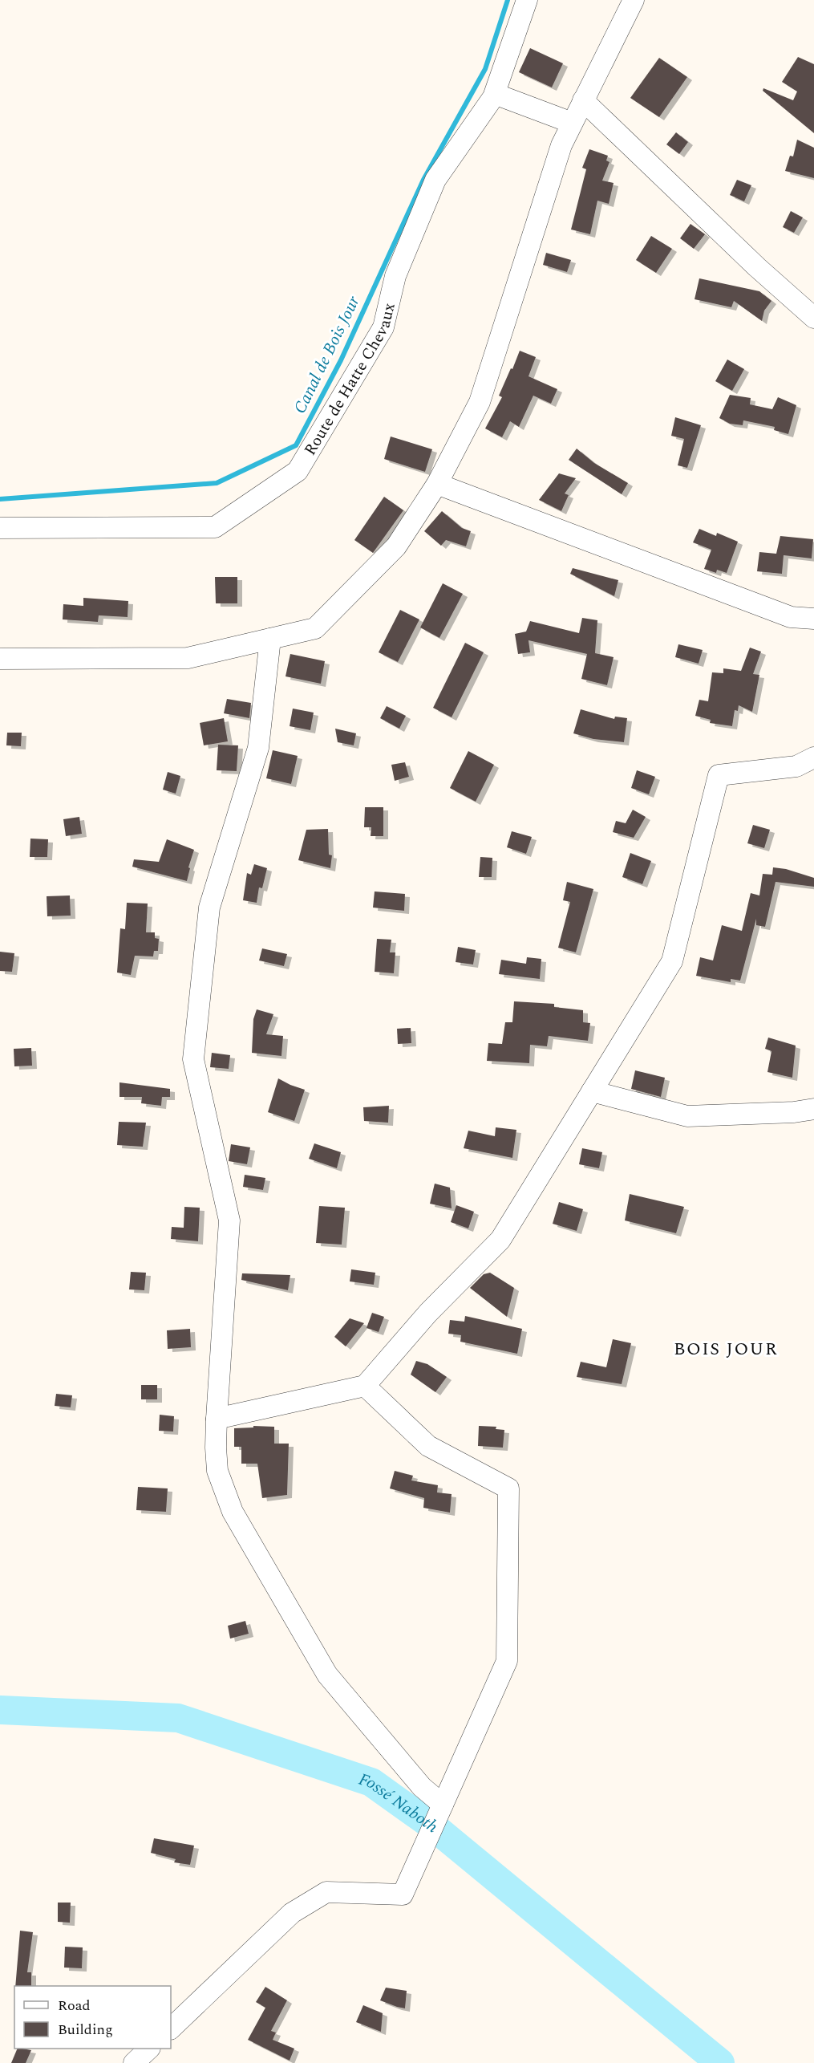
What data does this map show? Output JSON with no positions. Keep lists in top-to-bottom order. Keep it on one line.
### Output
{"streets":{"street":["Route de Hatte Chevaux"]},"districts":["BOIS JOUR"],"water":["Canal de Bois Jour","Fossé Naboth"],"legend":["Road","Building"]}
